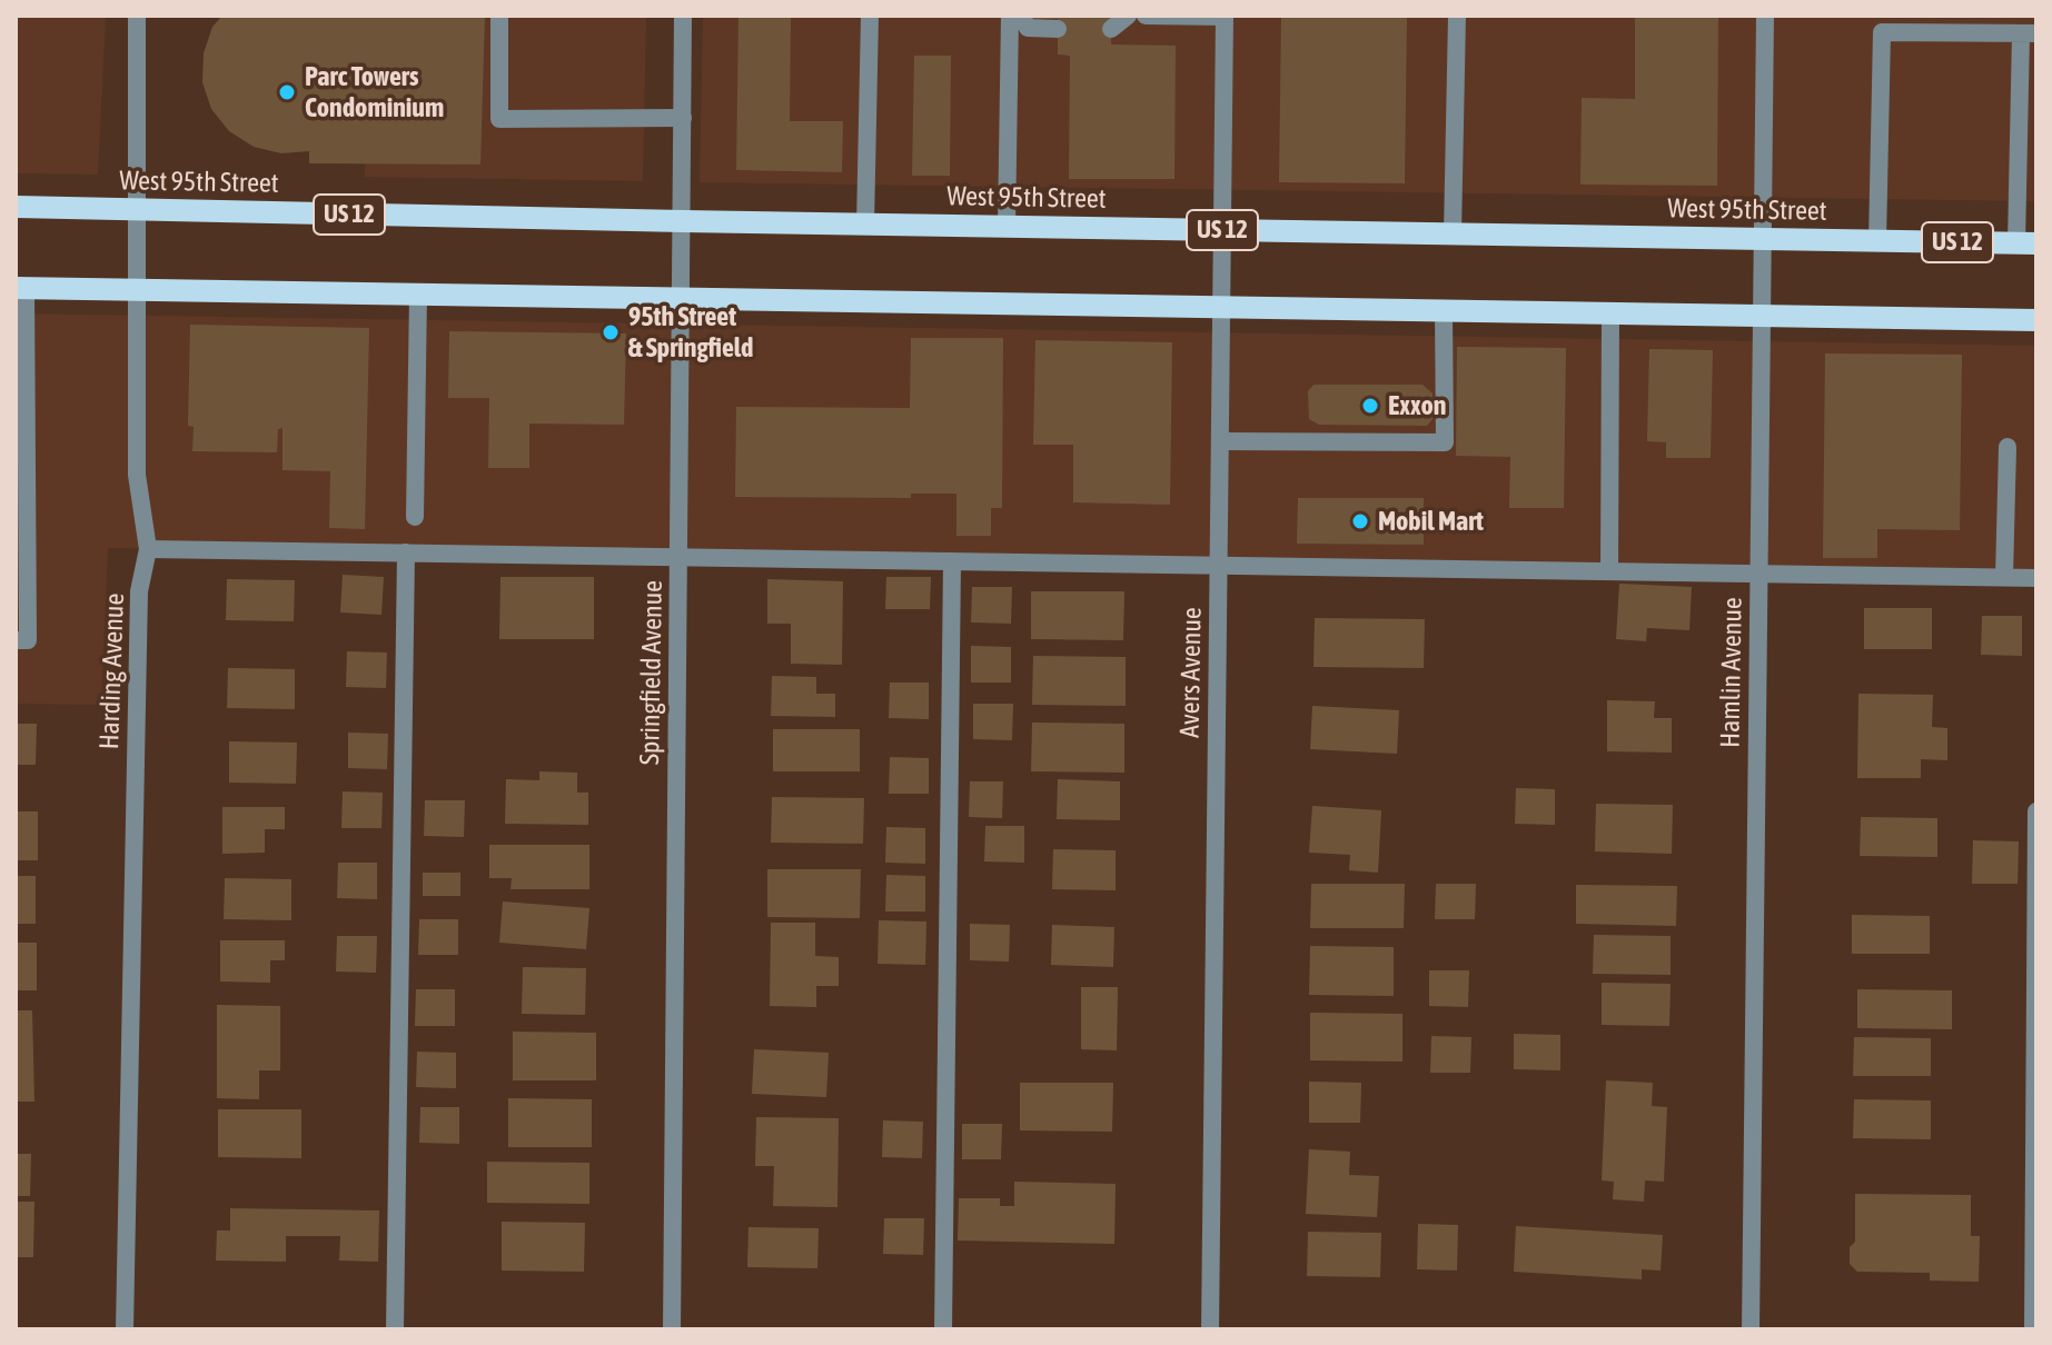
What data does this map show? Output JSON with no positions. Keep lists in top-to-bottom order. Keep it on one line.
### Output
{"streets":{"main road":["West 95th Street","US 12"],"street":["Harding Avenue","Springfield Avenue","Avers Avenue","Hamlin Avenue"]},"crossings":[["West 95th Street","Harding Avenue"],["West 95th Street","Springfield Avenue"],["West 95th Street","Avers Avenue"],["West 95th Street","Hamlin Avenue"]],"places":["Parc Towers Condominium","95th Street & Springfield","Exxon","Mobil Mart"]}
